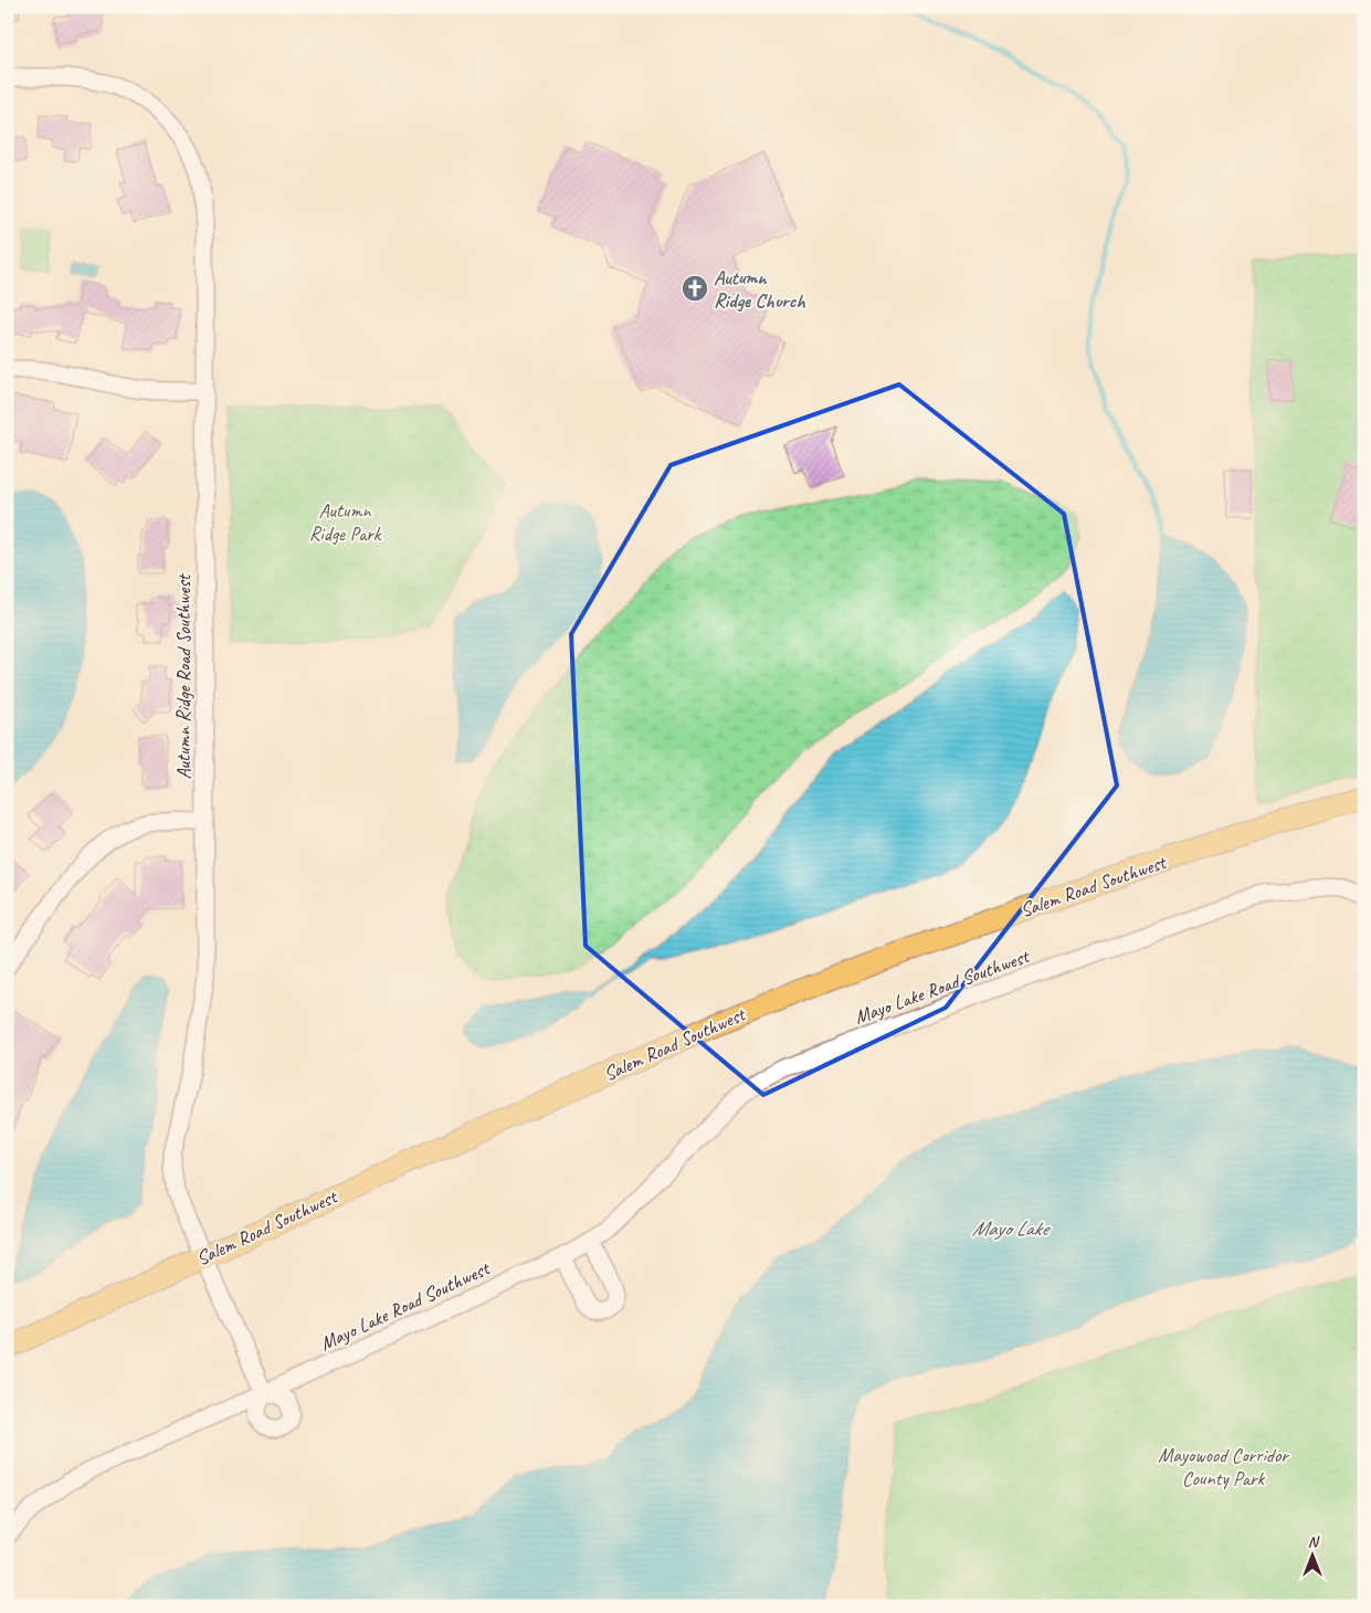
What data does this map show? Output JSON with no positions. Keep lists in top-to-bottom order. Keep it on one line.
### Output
{"streets":{"main road":["Salem Road Southwest"],"street":["Autumn Ridge Road Southwest","Mayo Lake Road Southwest"]},"crossings":[["Autumn Ridge Road Southwest","Salem Road Southwest"],["Autumn Ridge Road Southwest","Mayo Lake Road Southwest"]],"water":["Mayo Lake"],"parks":["Autumn Ridge Park","Mayowood Corridor County Park"],"places":{"church":["Autumn Ridge Church"]},"north":"top"}
